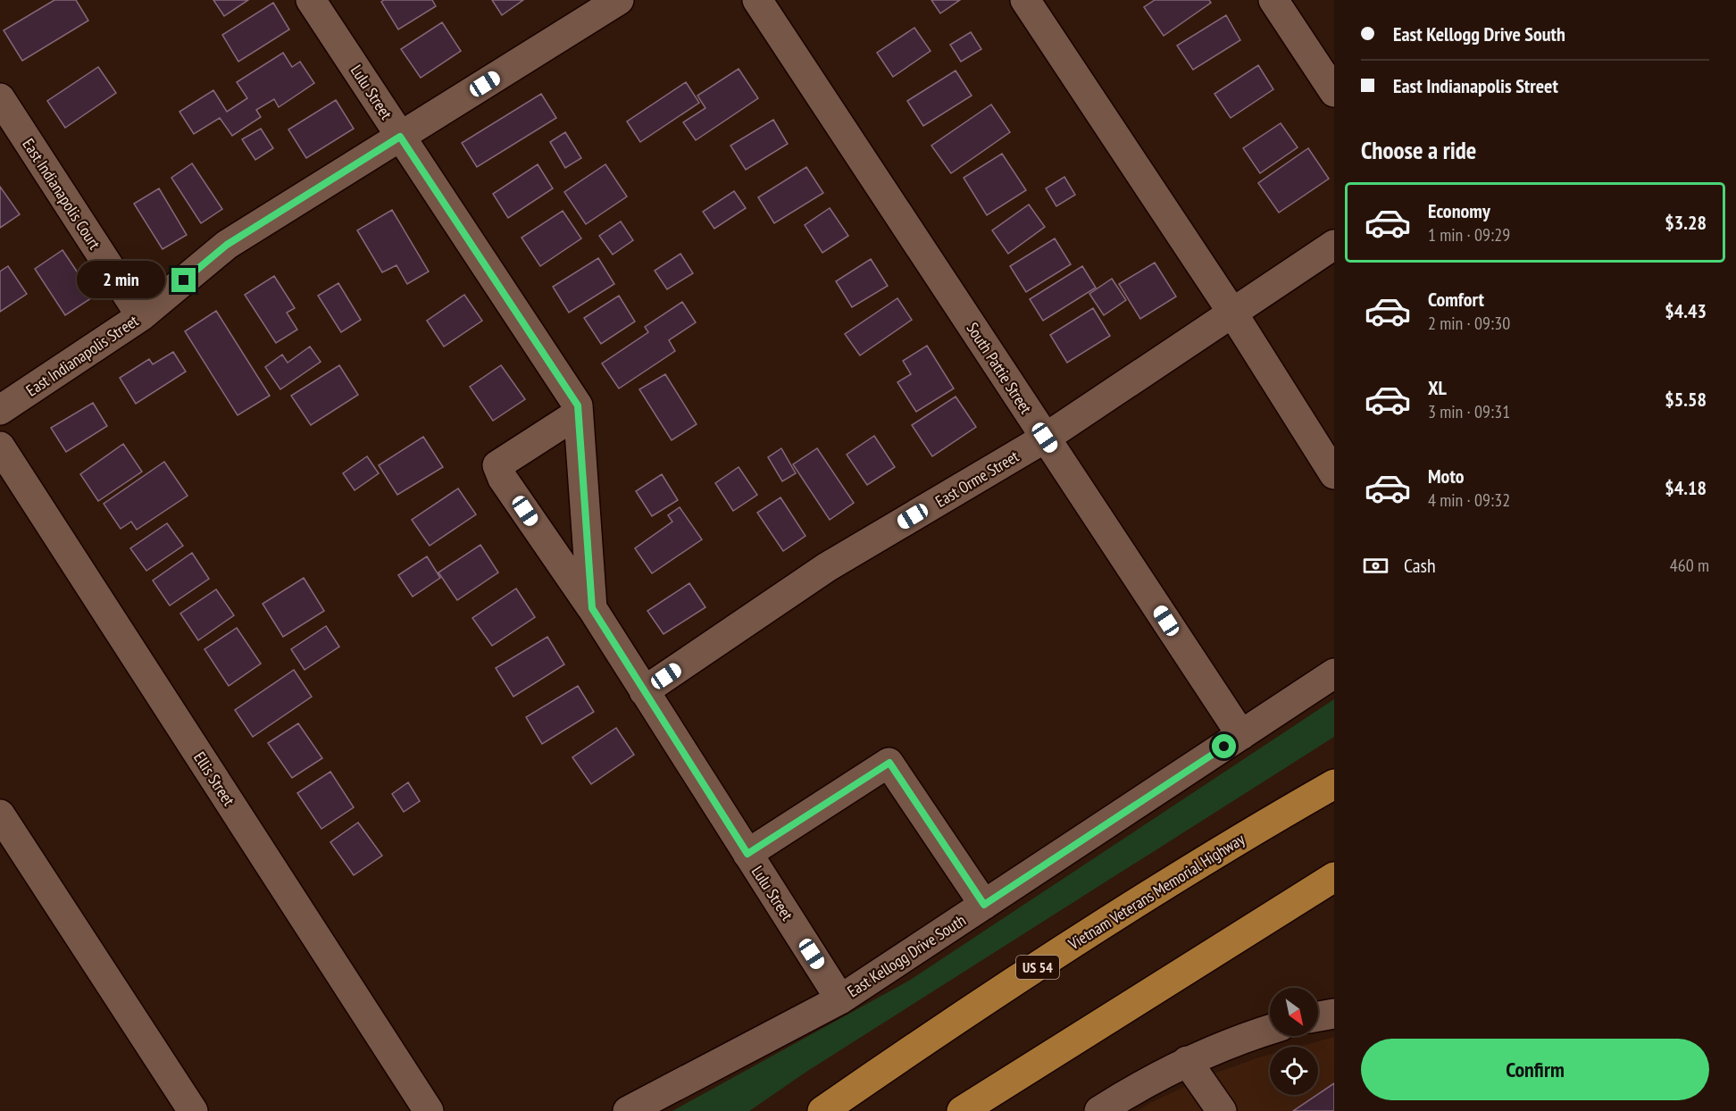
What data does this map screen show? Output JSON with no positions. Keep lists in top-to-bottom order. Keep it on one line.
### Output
{"streets":{"highway":["Vietnam Veterans Memorial Highway","US 54"],"street":["Lulu Street","East Indianapolis Court","East Indianapolis Street","South Pattie Street","East Orme Street","Ellis Street","East Kellogg Drive South"]},"crossings":[["Lulu Street","East Indianapolis Street"],["Lulu Street","East Orme Street"],["Lulu Street","East Kellogg Drive South"],["East Indianapolis Court","East Indianapolis Street"],["South Pattie Street","East Orme Street"],["South Pattie Street","East Kellogg Drive South"]],"north":"bottom right","page":{"banner":["East Kellogg Drive South","East Indianapolis Street"],"heading":"Choose a ride","list":[{"name":"Economy","note":"1 min · 09:29","value":"$3.28"},{"name":"Comfort","note":"2 min · 09:30","value":"$4.43"},{"name":"XL","note":"3 min · 09:31","value":"$5.58"},{"name":"Moto","note":"4 min · 09:32","value":"$4.18"}],"bubble":"2 min","pay":["Cash","460 m"],"buttons":"Confirm"}}
